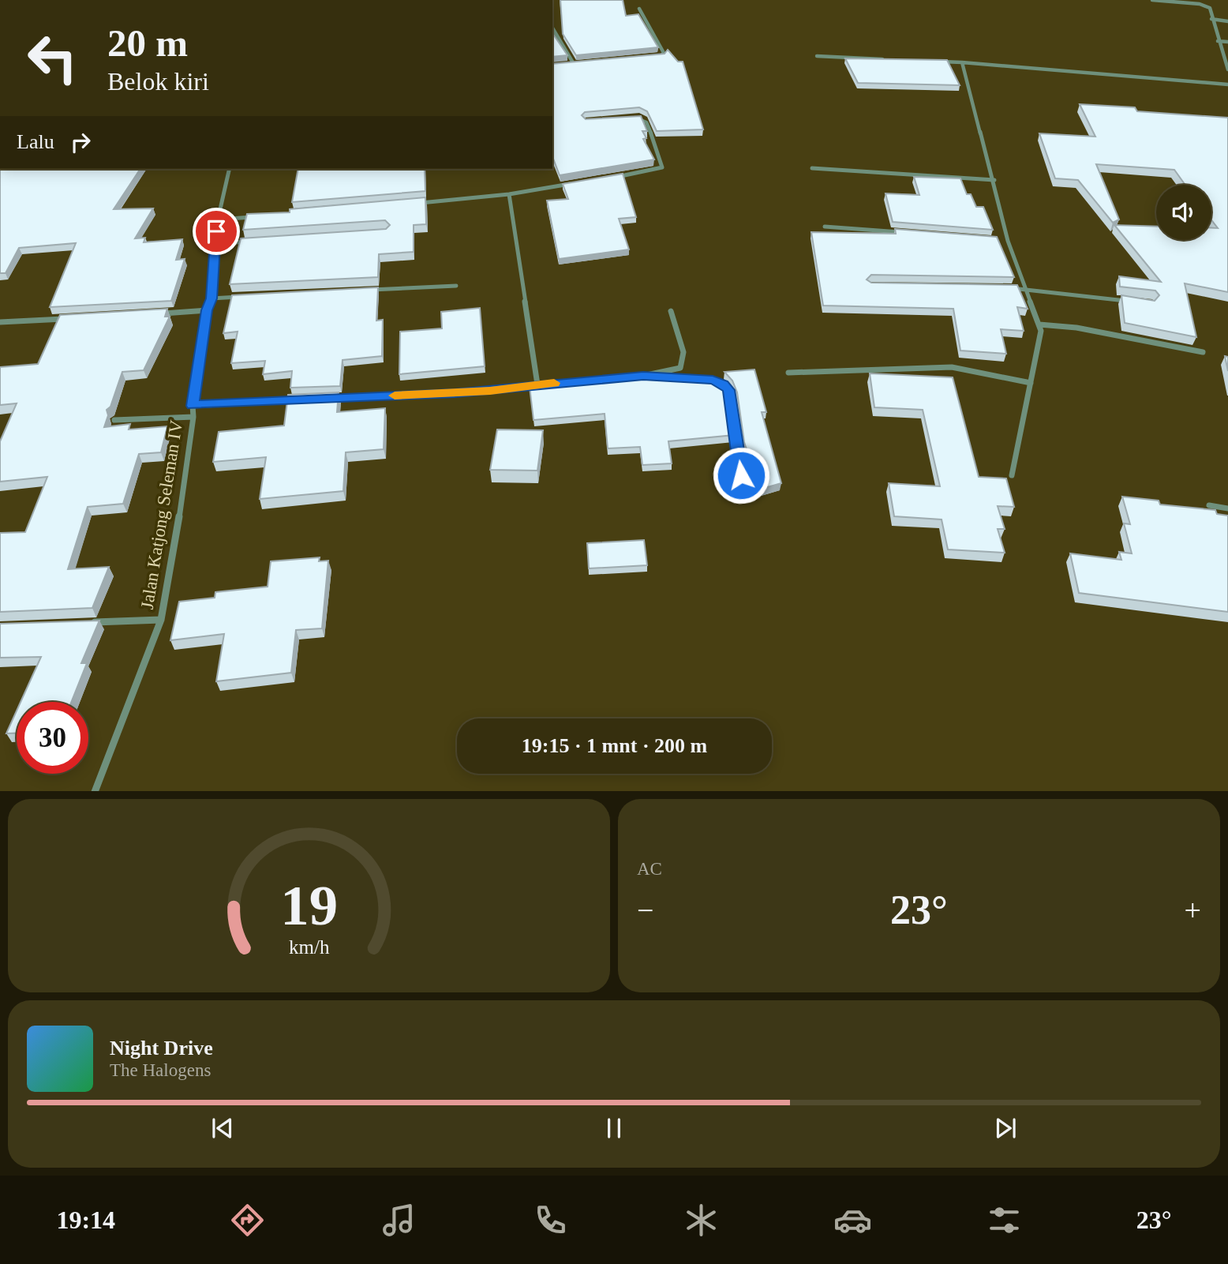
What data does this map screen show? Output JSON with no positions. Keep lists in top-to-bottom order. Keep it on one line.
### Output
{"streets":{"street":["Jalan Katjong Seleman IV"]},"page":{"turn":["20 m","Belok kiri"],"then":"Lalu","limit":"30","trip":"19:15 · 1 mnt · 200 m","tile":"AC","heat":["−","23°","+"],"song":["Night Drive","The Halogens"],"tabs":["19:14","23°"],"gauge":["19","km/h"]}}
